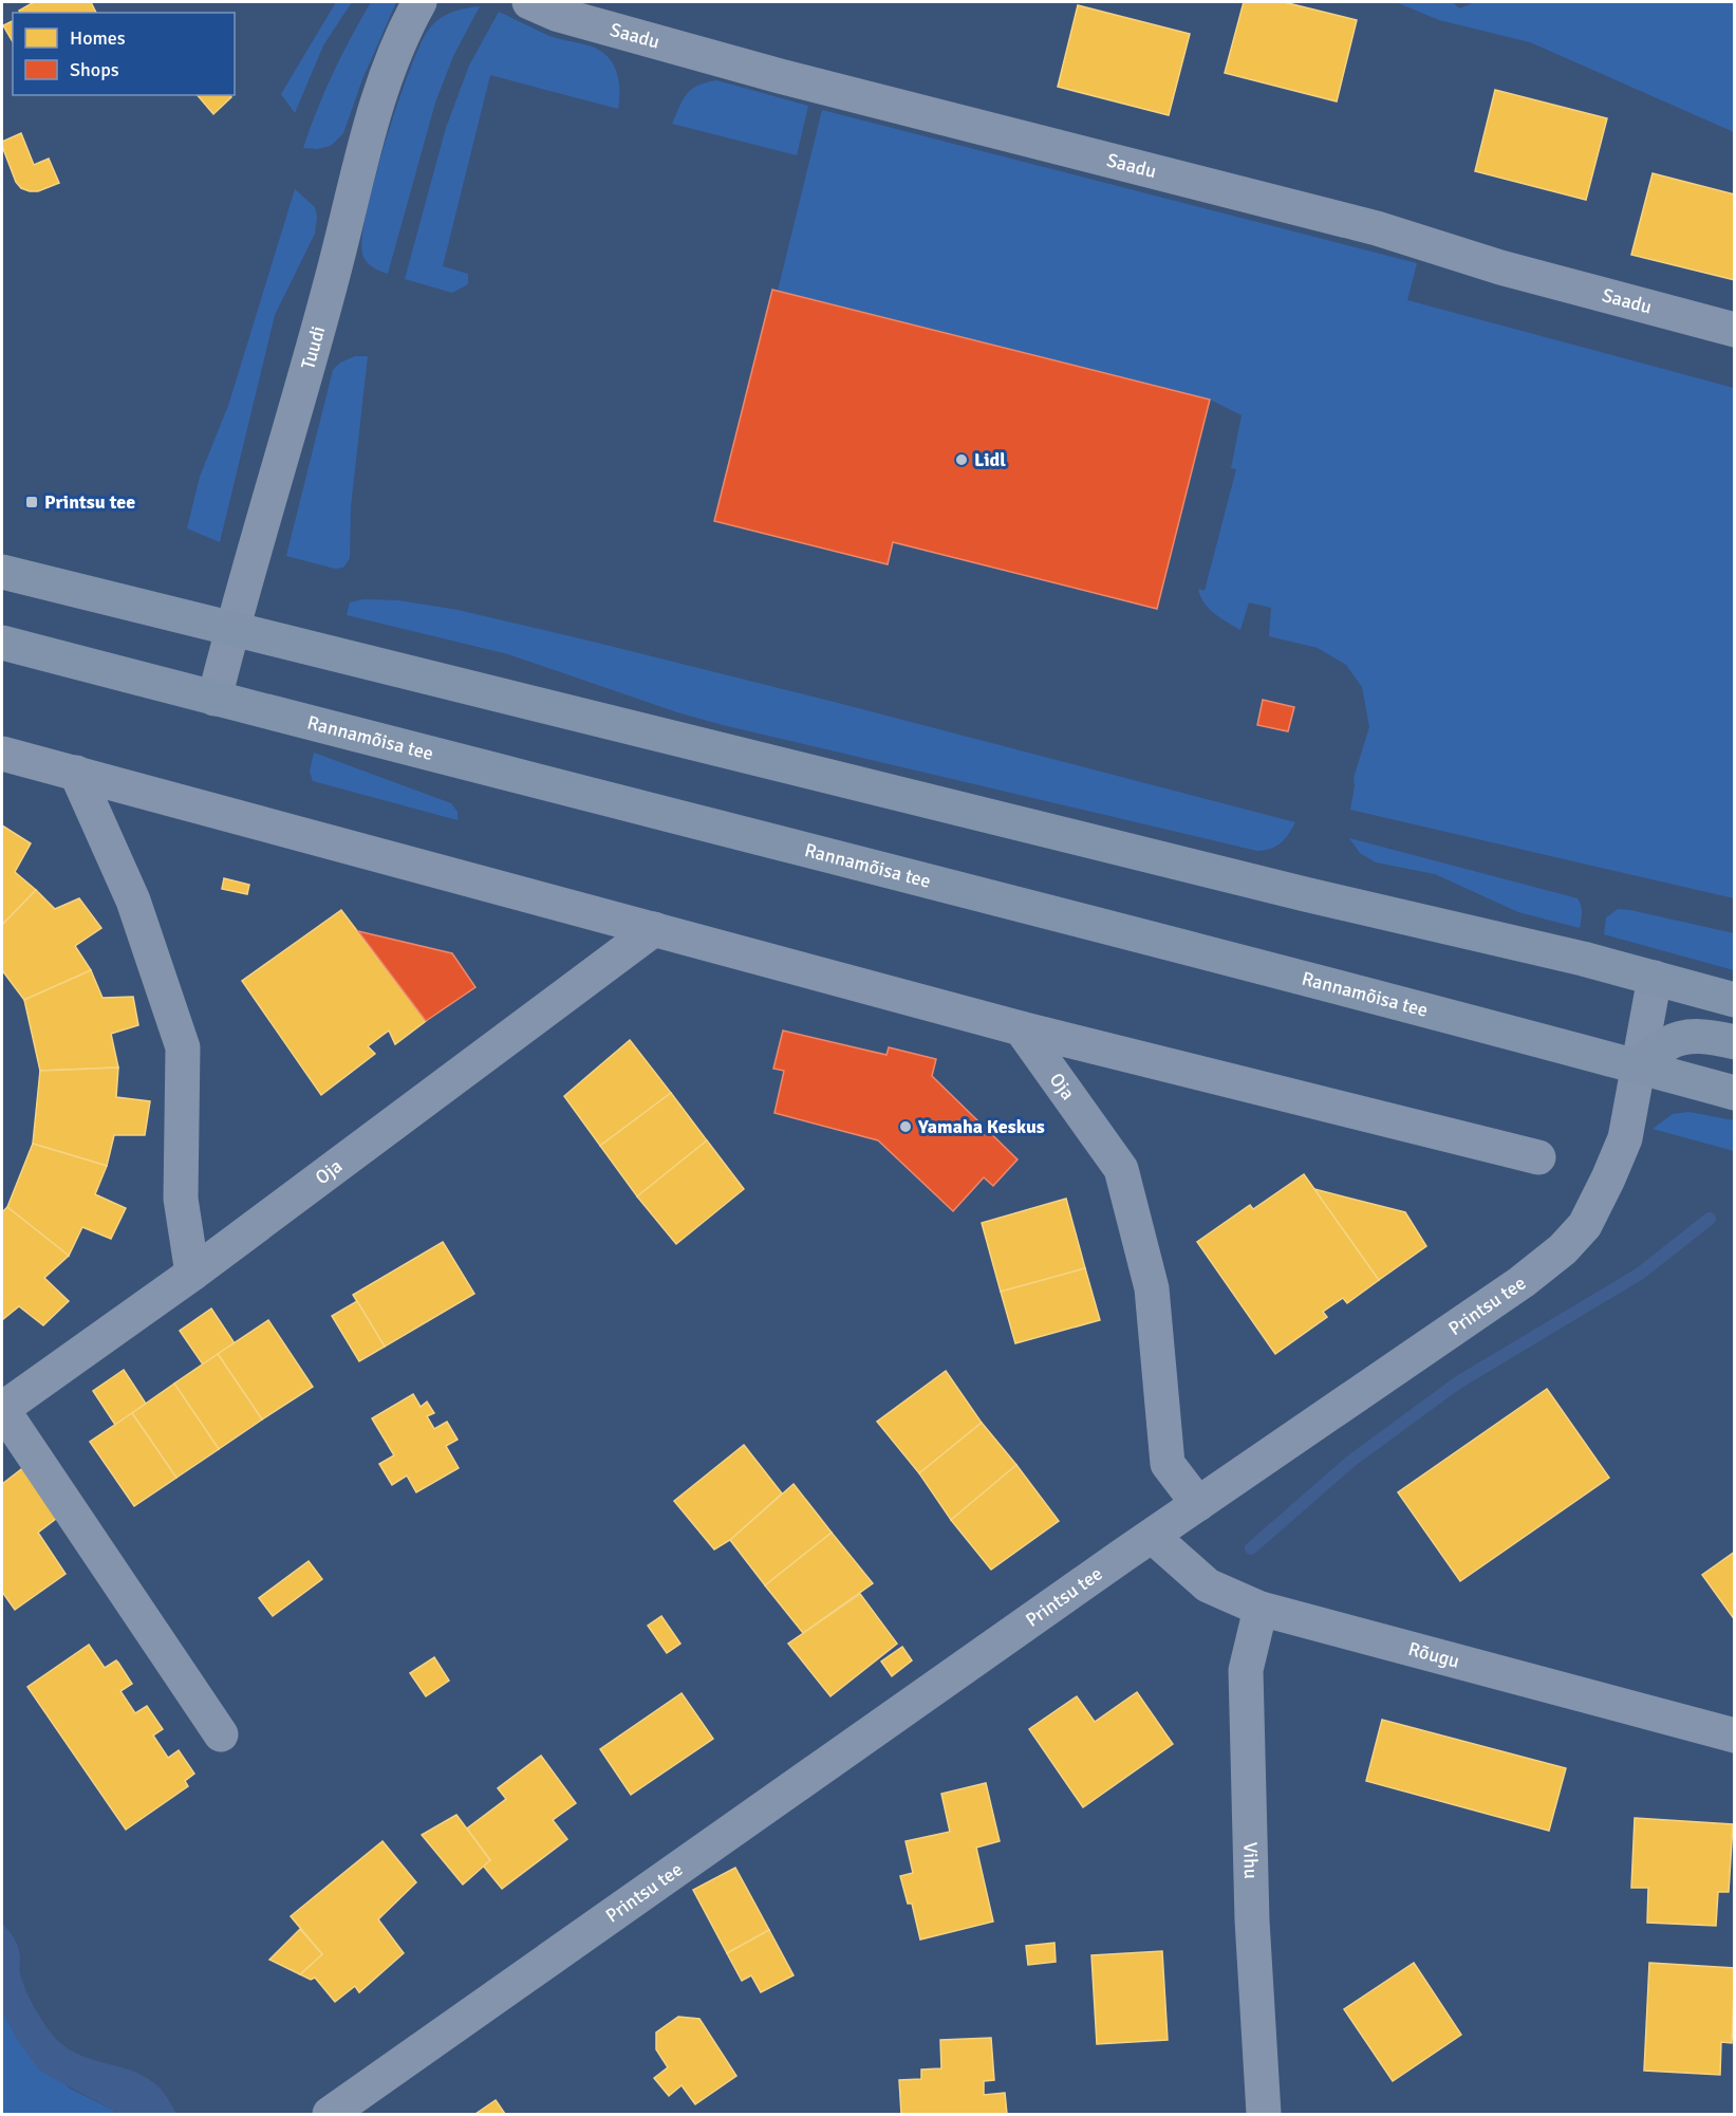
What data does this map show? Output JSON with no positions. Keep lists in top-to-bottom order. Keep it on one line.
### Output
{"streets":{"main road":["Rannamõisa tee"],"street":["Saadu","Tuudi","Oja","Printsu tee","Rõugu","Vihu"]},"crossings":[["Tuudi","Rannamõisa tee"],["Rannamõisa tee","Printsu tee"],["Oja","Printsu tee"],["Printsu tee","Rõugu"],["Rõugu","Vihu"]],"places":{"other":["Lidl","Yamaha Keskus"],"transit":["Printsu tee"]},"legend":["Homes","Shops"]}
